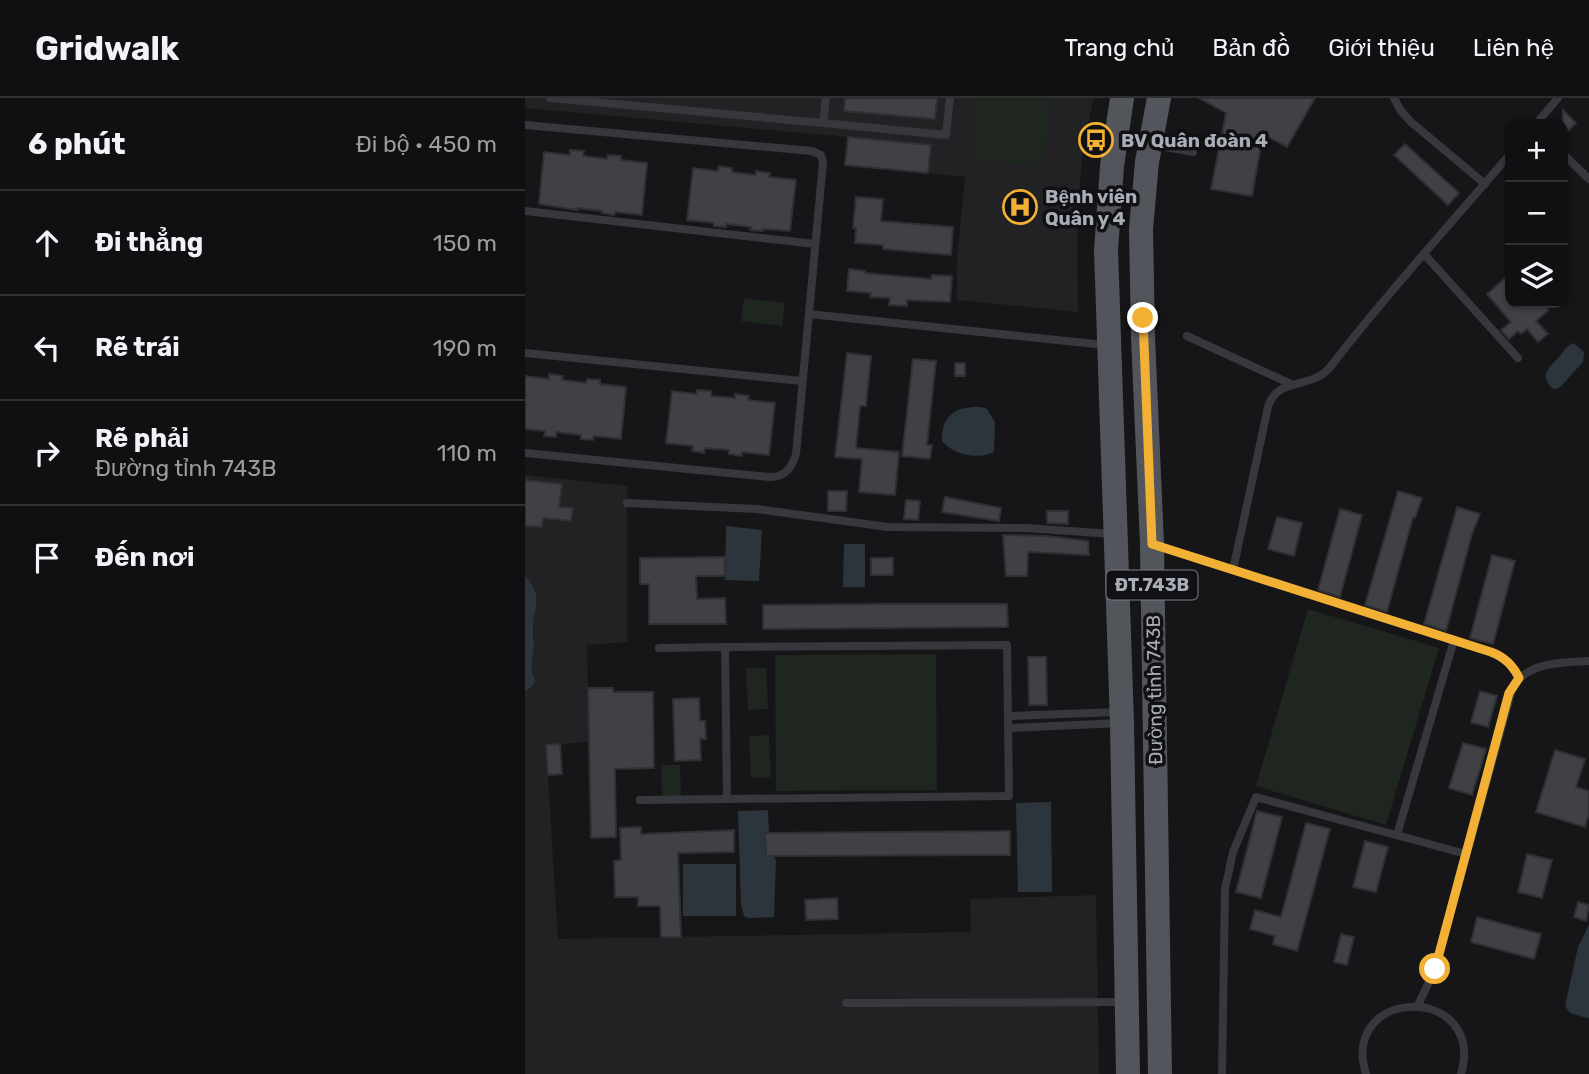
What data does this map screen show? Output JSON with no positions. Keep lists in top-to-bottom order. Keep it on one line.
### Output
{"streets":{"main road":["ĐT.743B","Đường tỉnh 743B"]},"places":{"bus stop":["BV Quân đoàn 4"],"hospital":["Bệnh viên Quân y 4"]},"page":{"header":"Gridwalk","nav":["Trang chủ","Bản đồ","Giới thiệu","Liên hệ"],"heading":["6 phút","Đi bộ · 450 m"],"map_buttons":["+","−"],"list":[["Đi thẳng","150 m"],["Rẽ trái","190 m"],["Rẽ phải","Đường tỉnh 743B","110 m"],"Đến nơi"]}}
